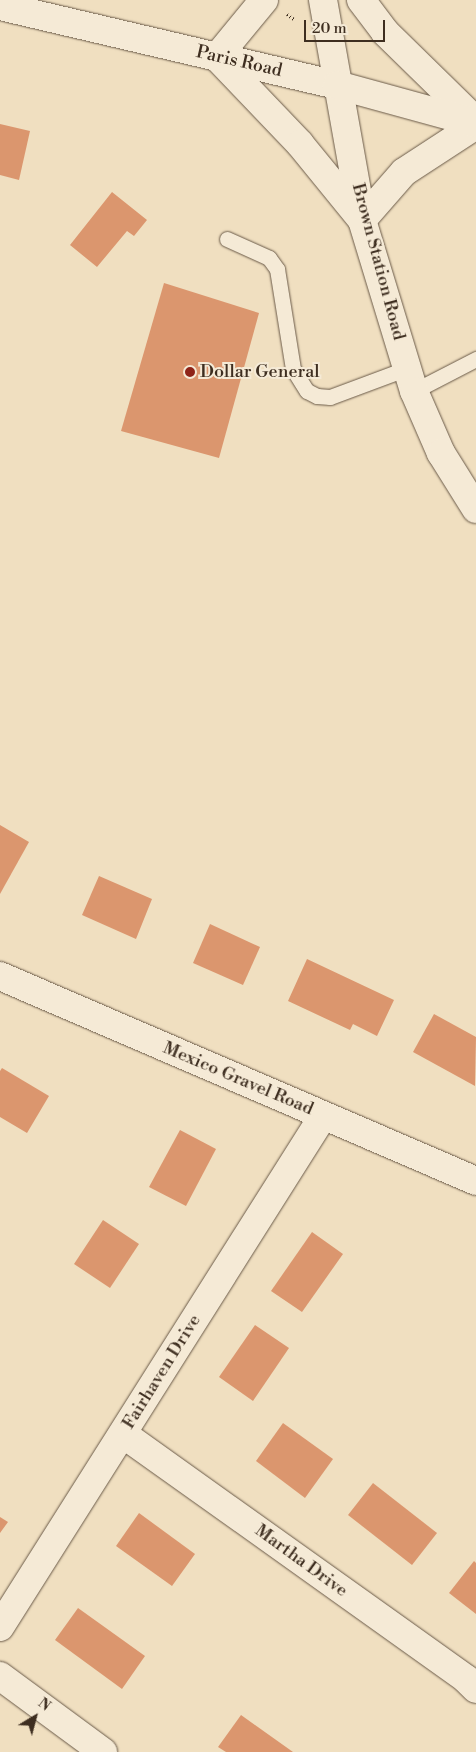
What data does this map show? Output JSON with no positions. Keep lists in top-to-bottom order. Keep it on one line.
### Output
{"streets":{"street":["Paris Road","Brown Station Road","Mexico Gravel Road","Fairhaven Drive","Martha Drive"]},"crossings":[["Paris Road","Brown Station Road"],["Mexico Gravel Road","Fairhaven Drive"],["Fairhaven Drive","Martha Drive"]],"places":["Dollar General"],"scale_bar":"20 m","north":"top right"}
